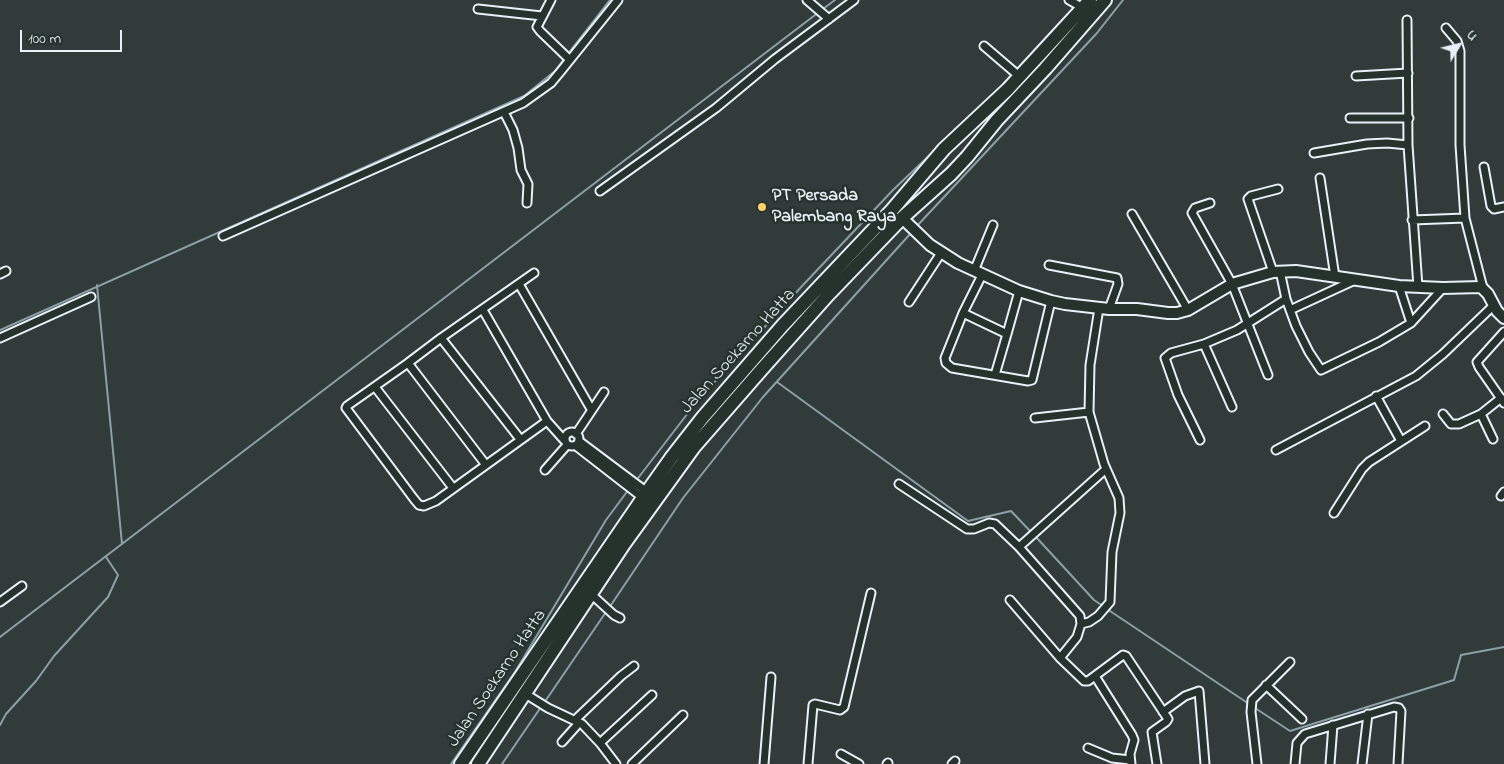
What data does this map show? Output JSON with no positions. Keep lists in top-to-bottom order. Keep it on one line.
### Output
{"streets":{"highway":["Jalan Soekarno Hatta"]},"places":["PT Persada Palembang Raya"],"scale_bar":"100 m","north":"top right"}
